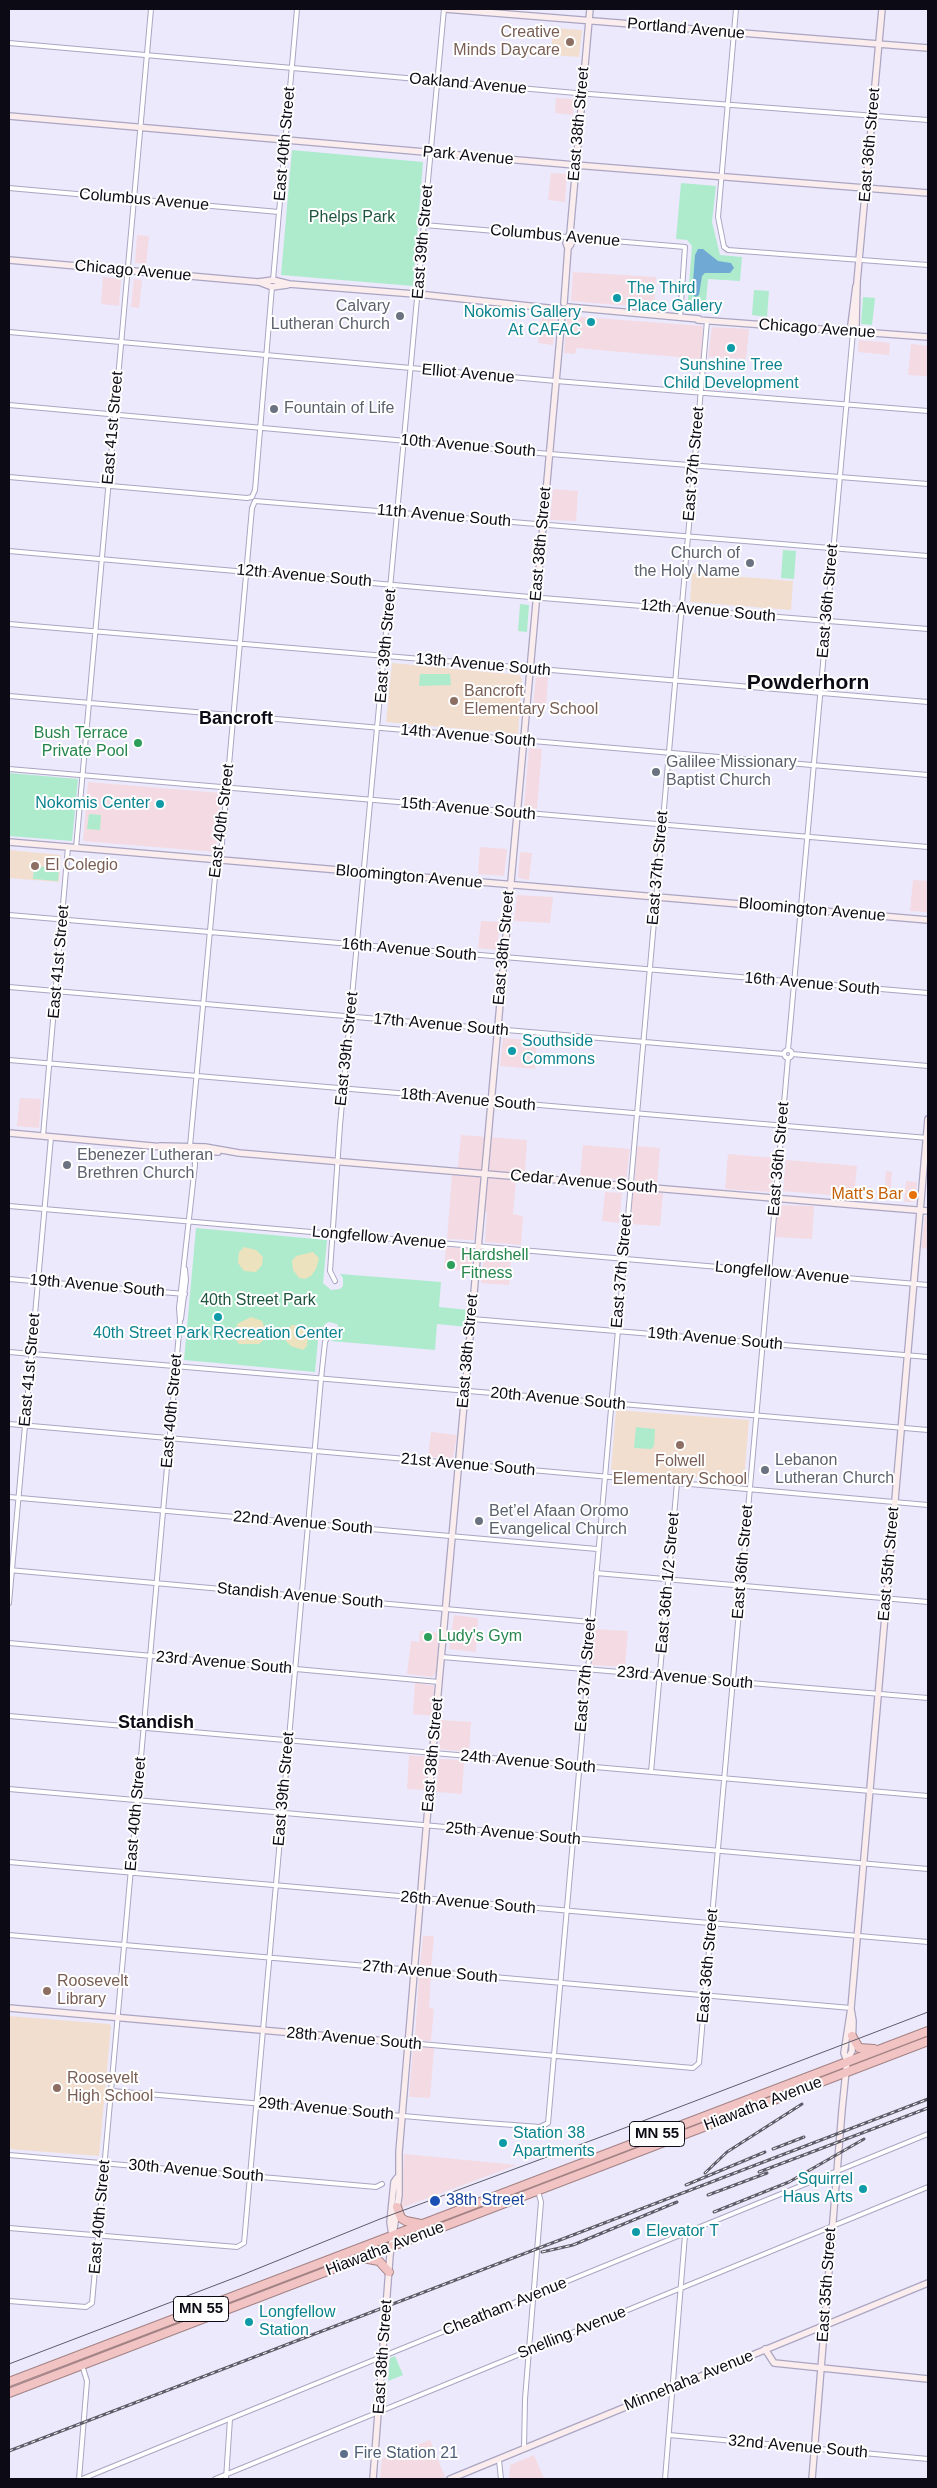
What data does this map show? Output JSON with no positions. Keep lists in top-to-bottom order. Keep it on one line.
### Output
{"streets":{"highway":["Hiawatha Avenue","MN 55"],"street":["Portland Avenue","Oakland Avenue","East 38th Street","East 40th Street","East 36th Street","Park Avenue","Columbus Avenue","East 39th Street","Chicago Avenue","Elliot Avenue","East 41st Street","10th Avenue South","East 37th Street","11th Avenue South","12th Avenue South","13th Avenue South","14th Avenue South","15th Avenue South","Bloomington Avenue","16th Avenue South","17th Avenue South","18th Avenue South","Cedar Avenue South","Longfellow Avenue","19th Avenue South","20th Avenue South","21st Avenue South","22nd Avenue South","East 35th Street","East 36th 1/2 Street","Standish Avenue South","23rd Avenue South","24th Avenue South","25th Avenue South","26th Avenue South","27th Avenue South","28th Avenue South","29th Avenue South","30th Avenue South","Cheatham Avenue","Snelling Avenue","Minnehaha Avenue","32nd Avenue South"]},"crossings":[["Portland Avenue","East 38th Street"],["Portland Avenue","East 36th Street"],["Portland Avenue","East 39th Street"],["Oakland Avenue","East 38th Street"],["Oakland Avenue","East 40th Street"],["Oakland Avenue","East 36th Street"],["Oakland Avenue","East 39th Street"],["Oakland Avenue","East 41st Street"],["East 38th Street","Park Avenue"],["East 38th Street","Columbus Avenue"],["East 38th Street","Chicago Avenue"],["East 38th Street","Elliot Avenue"],["East 38th Street","10th Avenue South"],["East 38th Street","11th Avenue South"],["East 38th Street","12th Avenue South"],["East 38th Street","13th Avenue South"],["East 38th Street","14th Avenue South"],["East 38th Street","15th Avenue South"],["East 38th Street","Bloomington Avenue"],["East 38th Street","16th Avenue South"],["East 38th Street","17th Avenue South"],["East 38th Street","18th Avenue South"],["East 38th Street","Cedar Avenue South"],["East 38th Street","Longfellow Avenue"],["East 38th Street","19th Avenue South"],["East 38th Street","20th Avenue South"],["East 38th Street","21st Avenue South"],["East 38th Street","22nd Avenue South"],["East 38th Street","Standish Avenue South"],["East 38th Street","23rd Avenue South"],["East 38th Street","24th Avenue South"],["East 38th Street","25th Avenue South"],["East 38th Street","26th Avenue South"],["East 38th Street","27th Avenue South"],["East 38th Street","28th Avenue South"],["East 38th Street","Hiawatha Avenue"],["East 38th Street","29th Avenue South"],["East 38th Street","Cheatham Avenue"],["East 38th Street","Snelling Avenue"],["East 40th Street","Park Avenue"],["East 40th Street","Columbus Avenue"],["East 40th Street","East 39th Street"],["East 40th Street","Chicago Avenue"],["East 40th Street","Elliot Avenue"],["East 40th Street","East 41st Street"],["East 40th Street","10th Avenue South"],["East 40th Street","11th Avenue South"],["East 40th Street","12th Avenue South"],["East 40th Street","13th Avenue South"],["East 40th Street","14th Avenue South"],["East 40th Street","15th Avenue South"],["East 40th Street","Bloomington Avenue"],["East 40th Street","16th Avenue South"],["East 40th Street","17th Avenue South"],["East 40th Street","18th Avenue South"],["East 40th Street","Cedar Avenue South"],["East 40th Street","Longfellow Avenue"],["East 40th Street","19th Avenue South"],["East 40th Street","20th Avenue South"],["East 40th Street","21st Avenue South"],["East 40th Street","22nd Avenue South"],["East 40th Street","Standish Avenue South"],["East 40th Street","23rd Avenue South"],["East 40th Street","24th Avenue South"],["East 40th Street","25th Avenue South"],["East 40th Street","26th Avenue South"],["East 40th Street","27th Avenue South"],["East 40th Street","28th Avenue South"],["East 40th Street","29th Avenue South"],["East 40th Street","30th Avenue South"],["East 36th Street","Park Avenue"],["East 36th Street","Chicago Avenue"],["East 36th Street","Elliot Avenue"],["East 36th Street","10th Avenue South"],["East 36th Street","11th Avenue South"],["East 36th Street","12th Avenue South"],["East 36th Street","13th Avenue South"],["East 36th Street","14th Avenue South"],["East 36th Street","15th Avenue South"],["East 36th Street","Bloomington Avenue"],["East 36th Street","16th Avenue South"],["East 36th Street","18th Avenue South"],["East 36th Street","Cedar Avenue South"],["East 36th Street","Longfellow Avenue"],["East 36th Street","19th Avenue South"],["East 36th Street","20th Avenue South"],["East 36th Street","21st Avenue South"],["East 36th Street","23rd Avenue South"],["East 36th Street","24th Avenue South"],["East 36th Street","25th Avenue South"],["East 36th Street","26th Avenue South"],["East 36th Street","27th Avenue South"],["East 36th Street","28th Avenue South"],["Park Avenue","East 39th Street"],["Park Avenue","East 41st Street"],["Columbus Avenue","East 39th Street"],["Columbus Avenue","Chicago Avenue"],["Columbus Avenue","East 41st Street"],["East 39th Street","Chicago Avenue"],["East 39th Street","Elliot Avenue"],["East 39th Street","10th Avenue South"],["East 39th Street","11th Avenue South"],["East 39th Street","12th Avenue South"],["East 39th Street","13th Avenue South"],["East 39th Street","14th Avenue South"],["East 39th Street","15th Avenue South"],["East 39th Street","Bloomington Avenue"],["East 39th Street","16th Avenue South"],["East 39th Street","17th Avenue South"],["East 39th Street","18th Avenue South"],["East 39th Street","Cedar Avenue South"],["East 39th Street","Longfellow Avenue"],["East 39th Street","20th Avenue South"],["East 39th Street","21st Avenue South"],["East 39th Street","22nd Avenue South"],["East 39th Street","Standish Avenue South"],["East 39th Street","23rd Avenue South"],["East 39th Street","24th Avenue South"],["East 39th Street","25th Avenue South"],["East 39th Street","26th Avenue South"],["East 39th Street","27th Avenue South"],["East 39th Street","28th Avenue South"],["East 39th Street","29th Avenue South"],["East 39th Street","30th Avenue South"],["Chicago Avenue","East 41st Street"],["Chicago Avenue","East 37th Street"],["Elliot Avenue","East 41st Street"],["Elliot Avenue","East 37th Street"],["East 41st Street","10th Avenue South"],["East 41st Street","12th Avenue South"],["East 41st Street","13th Avenue South"],["East 41st Street","14th Avenue South"],["East 41st Street","15th Avenue South"],["East 41st Street","Bloomington Avenue"],["East 41st Street","16th Avenue South"],["East 41st Street","17th Avenue South"],["East 41st Street","18th Avenue South"],["East 41st Street","Cedar Avenue South"],["East 41st Street","Longfellow Avenue"],["East 41st Street","19th Avenue South"],["East 41st Street","20th Avenue South"],["East 41st Street","21st Avenue South"],["East 41st Street","22nd Avenue South"],["East 41st Street","Standish Avenue South"],["10th Avenue South","East 37th Street"],["East 37th Street","11th Avenue South"],["East 37th Street","12th Avenue South"],["East 37th Street","13th Avenue South"],["East 37th Street","14th Avenue South"],["East 37th Street","15th Avenue South"],["East 37th Street","Bloomington Avenue"],["East 37th Street","16th Avenue South"],["East 37th Street","17th Avenue South"],["East 37th Street","18th Avenue South"],["East 37th Street","Cedar Avenue South"],["East 37th Street","Longfellow Avenue"],["East 37th Street","19th Avenue South"],["East 37th Street","20th Avenue South"],["East 37th Street","21st Avenue South"],["East 37th Street","22nd Avenue South"],["East 37th Street","Standish Avenue South"],["East 37th Street","23rd Avenue South"],["East 37th Street","24th Avenue South"],["East 37th Street","25th Avenue South"],["East 37th Street","26th Avenue South"],["East 37th Street","27th Avenue South"],["East 37th Street","28th Avenue South"],["East 37th Street","29th Avenue South"],["18th Avenue South","East 35th Street"],["Cedar Avenue South","East 35th Street"],["Longfellow Avenue","East 35th Street"],["19th Avenue South","East 35th Street"],["20th Avenue South","East 35th Street"],["21st Avenue South","East 35th Street"],["21st Avenue South","East 36th 1/2 Street"],["East 35th Street","23rd Avenue South"],["East 35th Street","24th Avenue South"],["East 35th Street","25th Avenue South"],["East 35th Street","26th Avenue South"],["East 35th Street","27th Avenue South"],["East 35th Street","Hiawatha Avenue"],["East 35th Street","Cheatham Avenue"],["East 35th Street","Snelling Avenue"],["East 35th Street","Minnehaha Avenue"],["East 35th Street","32nd Avenue South"],["East 36th 1/2 Street","23rd Avenue South"],["East 36th 1/2 Street","24th Avenue South"]],"districts":["Powderhorn","Bancroft","Standish"],"parks":["Phelps Park","40th Street Park"],"places":["Creative Minds Daycare","The Third Place Gallery","Calvary Lutheran Church","Nokomis Gallery At CAFAC","Sunshine Tree Child Development","Fountain of Life","Church of the Holy Name","Bancroft Elementary School","Bush Terrace Private Pool","Galilee Missionary Baptist Church","Nokomis Center","El Colegio","Southside Commons","Ebenezer Lutheran Brethren Church","Matt's Bar","Hardshell Fitness","40th Street Park Recreation Center","Folwell Elementary School","Lebanon Lutheran Church","Bet’el Afaan Oromo Evangelical Church","Ludy's Gym","Roosevelt Library","Roosevelt High School","Station 38 Apartments","Squirrel Haus Arts","38th Street","Elevator T","Longfellow Station","Fire Station 21"]}
